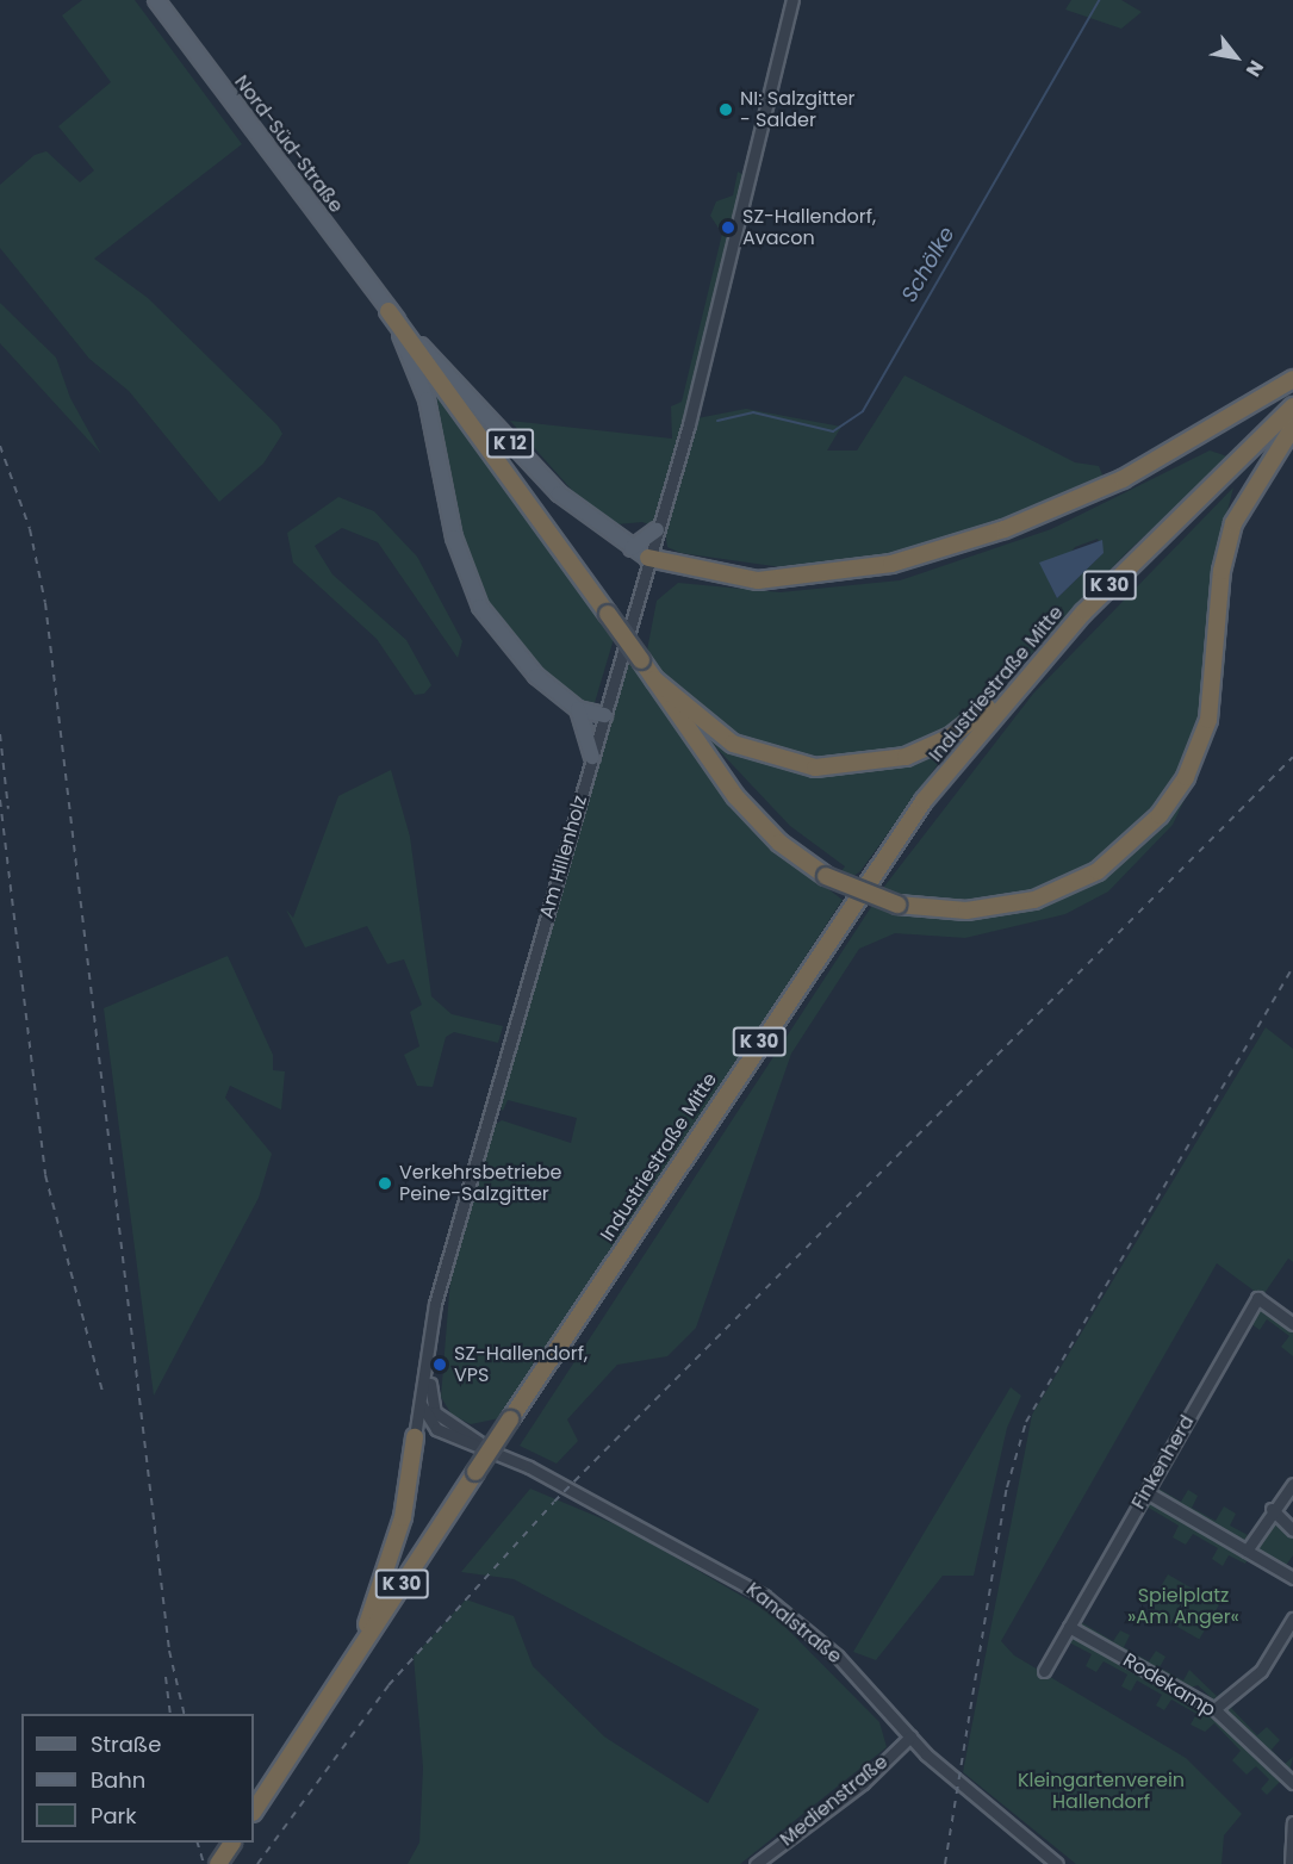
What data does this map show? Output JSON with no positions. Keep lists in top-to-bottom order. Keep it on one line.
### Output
{"streets":{"highway":["K 30","Industriestraße Mitte"],"main road":["Nord-Süd-Straße","K 12"],"street":["Am Hillenholz","Finkenherd","Kanalstraße","Rodekamp","Medienstraße"]},"crossings":[["Nord-Süd-Straße","K 12"],["K 12","Am Hillenholz"],["Am Hillenholz","Kanalstraße"],["Finkenherd","Rodekamp"],["Kanalstraße","Medienstraße"]],"water":["Schölke"],"parks":["Spielplatz »Am Anger«","Kleingartenverein Hallendorf"],"places":["NI: Salzgitter - Salder","SZ-Hallendorf, Avacon","Verkehrsbetriebe Peine-Salzgitter","SZ-Hallendorf, VPS"],"legend":["Straße","Bahn","Park"],"north":"bottom right"}
